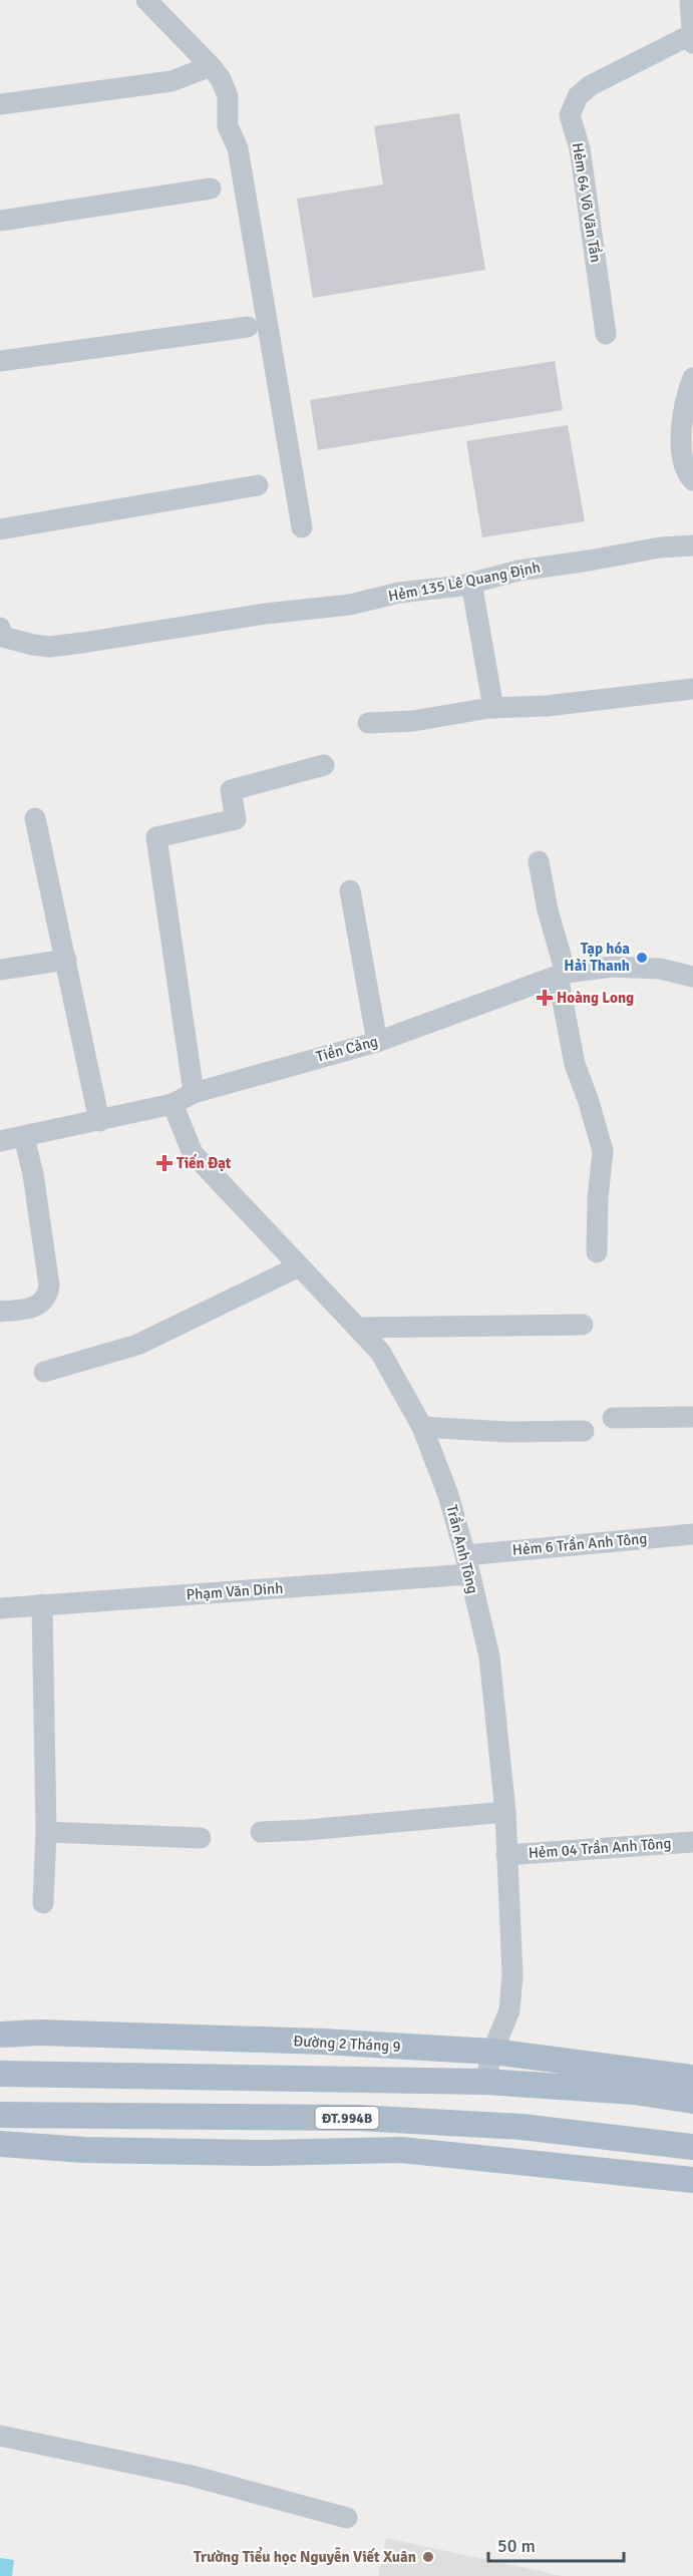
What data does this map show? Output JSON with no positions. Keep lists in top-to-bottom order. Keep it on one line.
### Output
{"streets":{"main road":["Đường 2 Tháng 9","ĐT.994B"],"street":["Hẻm 64 Võ Văn Tần","Hẻm 135 Lê Quang Định","Tiền Cảng","Hẻm 6 Trần Anh Tông","Trần Anh Tông","Phạm Văn Dinh","Hẻm 04 Trần Anh Tông"]},"crossings":[["Tiền Cảng","Trần Anh Tông"],["Hẻm 6 Trần Anh Tông","Trần Anh Tông"],["Hẻm 6 Trần Anh Tông","Phạm Văn Dinh"],["Trần Anh Tông","Phạm Văn Dinh"],["Trần Anh Tông","Hẻm 04 Trần Anh Tông"],["Trần Anh Tông","Đường 2 Tháng 9"]],"places":{"other":["Tạp hóa Hải Thanh","Trường Tiểu học Nguyễn Viết Xuân"],"health":["Hoàng Long","Tiến Đạt"]},"scale_bar":"50 m"}
